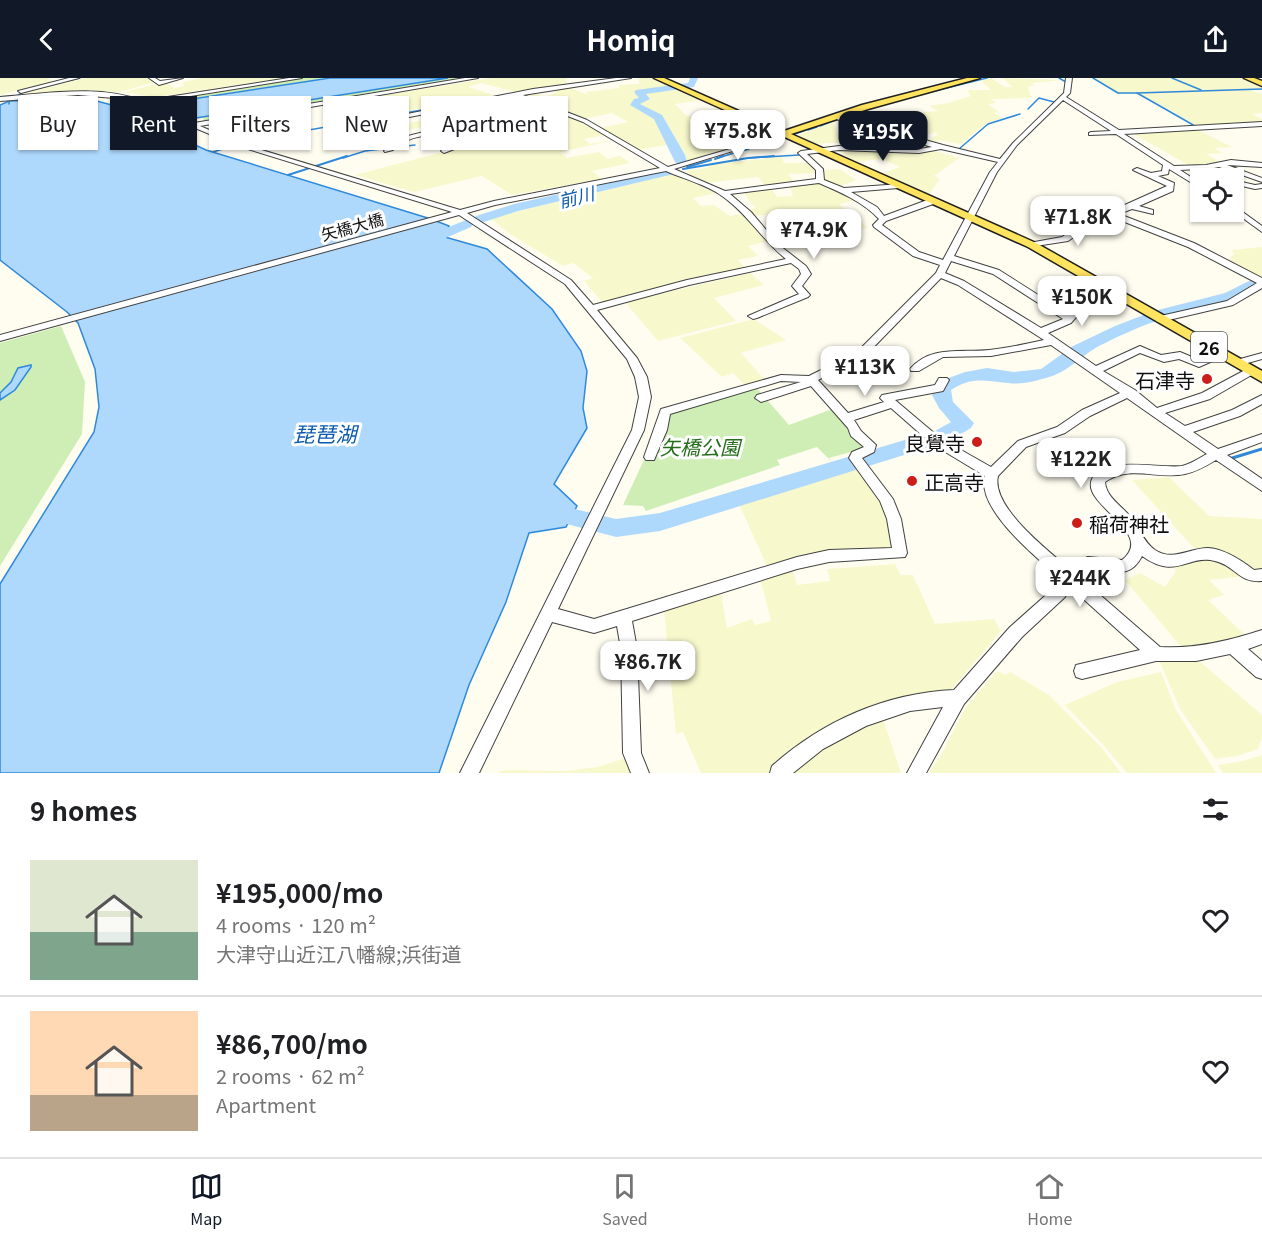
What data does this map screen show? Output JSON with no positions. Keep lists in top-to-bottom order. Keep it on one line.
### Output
{"streets":{"main road":["26"],"street":["矢橋大橋"]},"water":["前川","琵琶湖"],"parks":["矢橋公園"],"places":["石津寺","良覺寺","正高寺","稲荷神社"],"page":{"header":"Homiq","chip":["Buy","Rent","Filters","New","Apartment"],"price":["¥75.8K","¥195K","¥71.8K","¥74.9K","¥150K","¥113K","¥122K","¥244K","¥86.7K"],"heading":"9 homes","list":[{"name":"¥195,000/mo","note":"4 rooms · 120 m² · 大津守山近江八幡線;浜街道"},{"name":"¥86,700/mo","note":"2 rooms · 62 m² · Apartment"}],"tabs":["Map","Saved","Home"]}}
